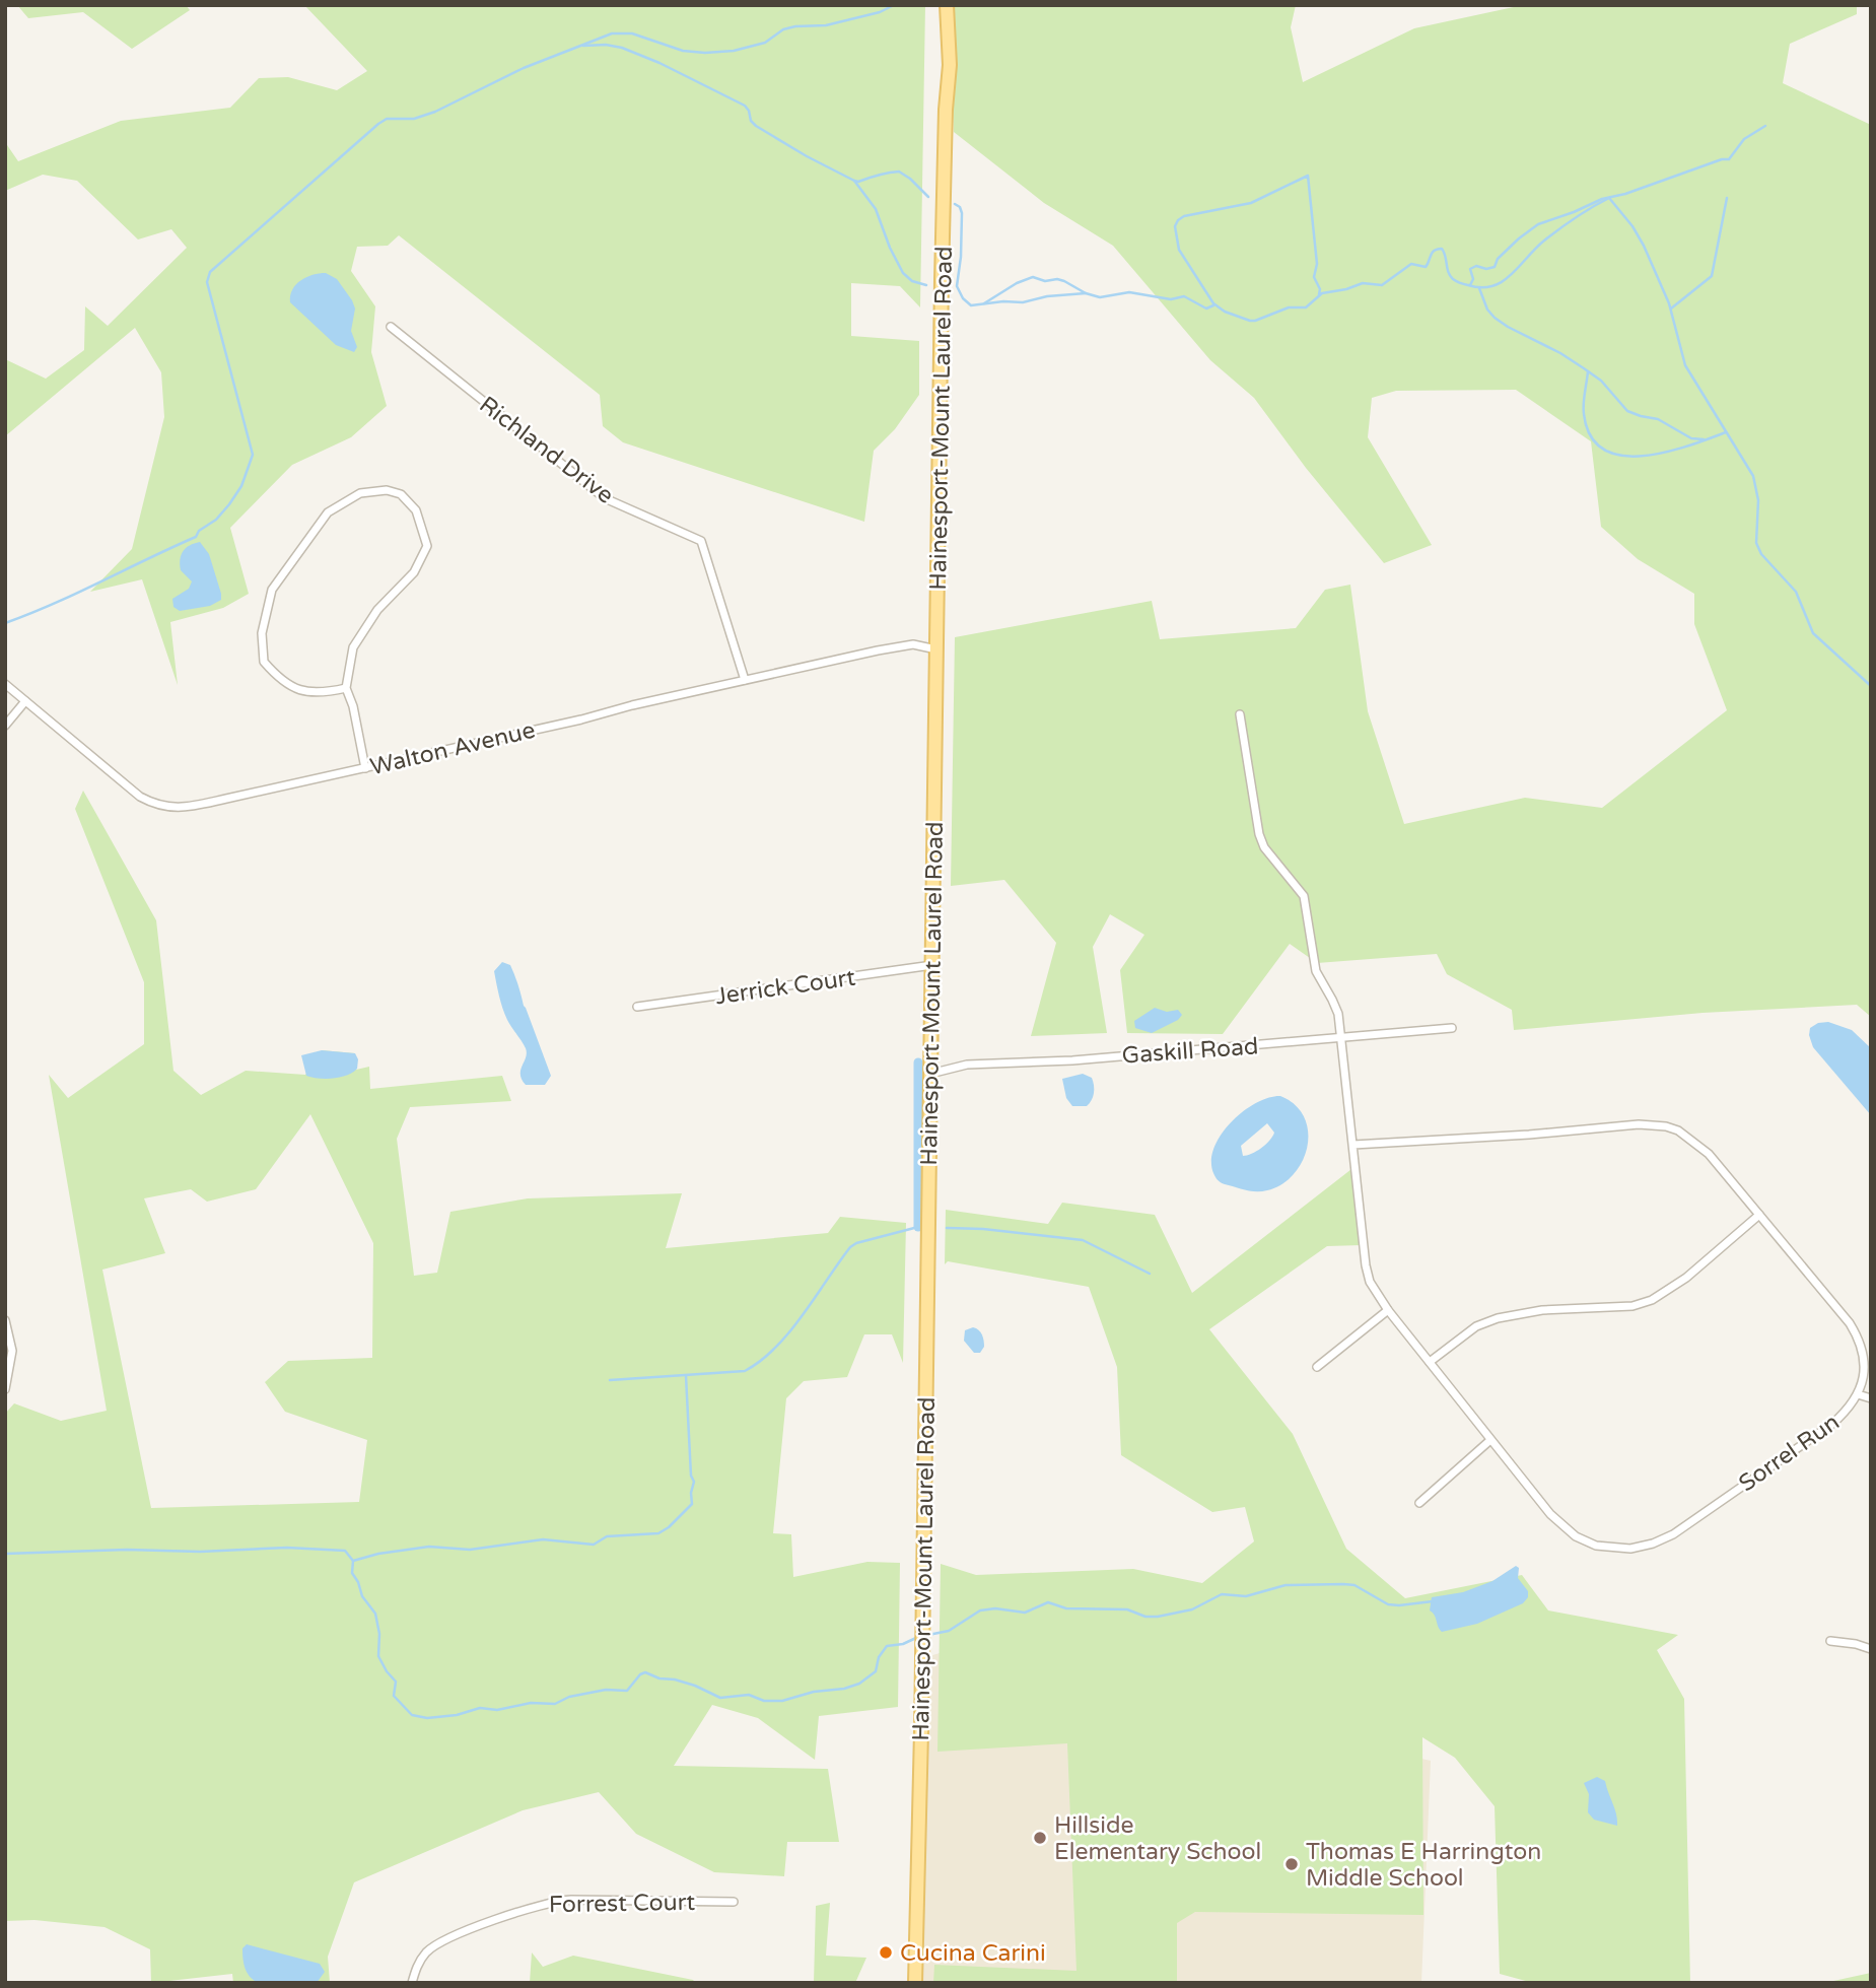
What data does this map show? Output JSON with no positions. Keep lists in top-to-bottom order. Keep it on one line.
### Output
{"streets":{"main road":["Hainesport-Mount Laurel Road"],"street":["Richland Drive","Walton Avenue","Jerrick Court","Gaskill Road","Sorrel Run","Forrest Court"]},"crossings":[["Hainesport-Mount Laurel Road","Walton Avenue"],["Hainesport-Mount Laurel Road","Jerrick Court"],["Hainesport-Mount Laurel Road","Gaskill Road"],["Richland Drive","Walton Avenue"],["Gaskill Road","Sorrel Run"]],"places":["Hillside Elementary School","Thomas E Harrington Middle School","Cucina Carini"]}
